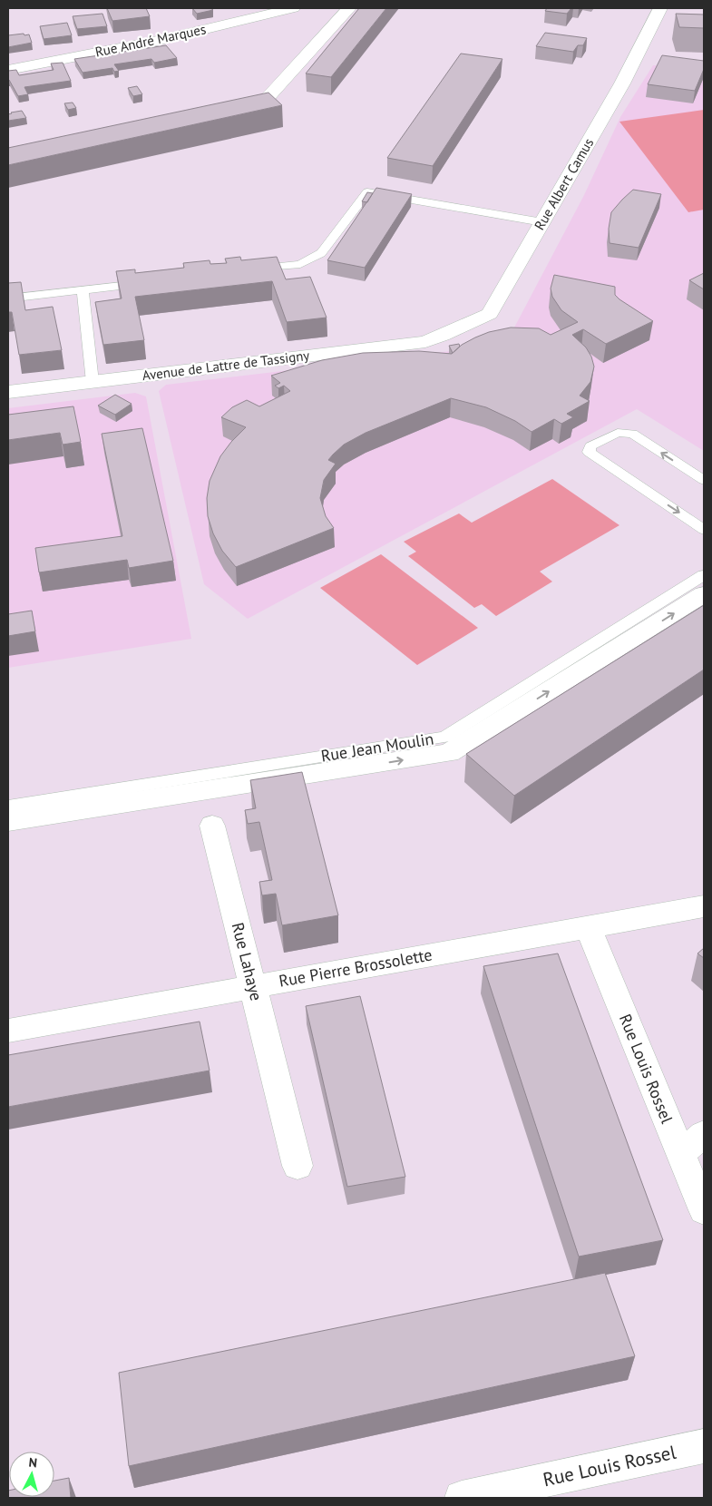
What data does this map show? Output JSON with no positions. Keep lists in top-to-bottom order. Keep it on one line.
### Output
{"streets":{"street":["Rue André Marques","Rue Albert Camus","Avenue de Lattre de Tassigny","Rue Jean Moulin","Rue Lahaye","Rue Pierre Brossolette","Rue Louis Rossel"]},"crossings":[["Rue Albert Camus","Avenue de Lattre de Tassigny"],["Rue Lahaye","Rue Pierre Brossolette"],["Rue Pierre Brossolette","Rue Louis Rossel"]],"north":"top"}
